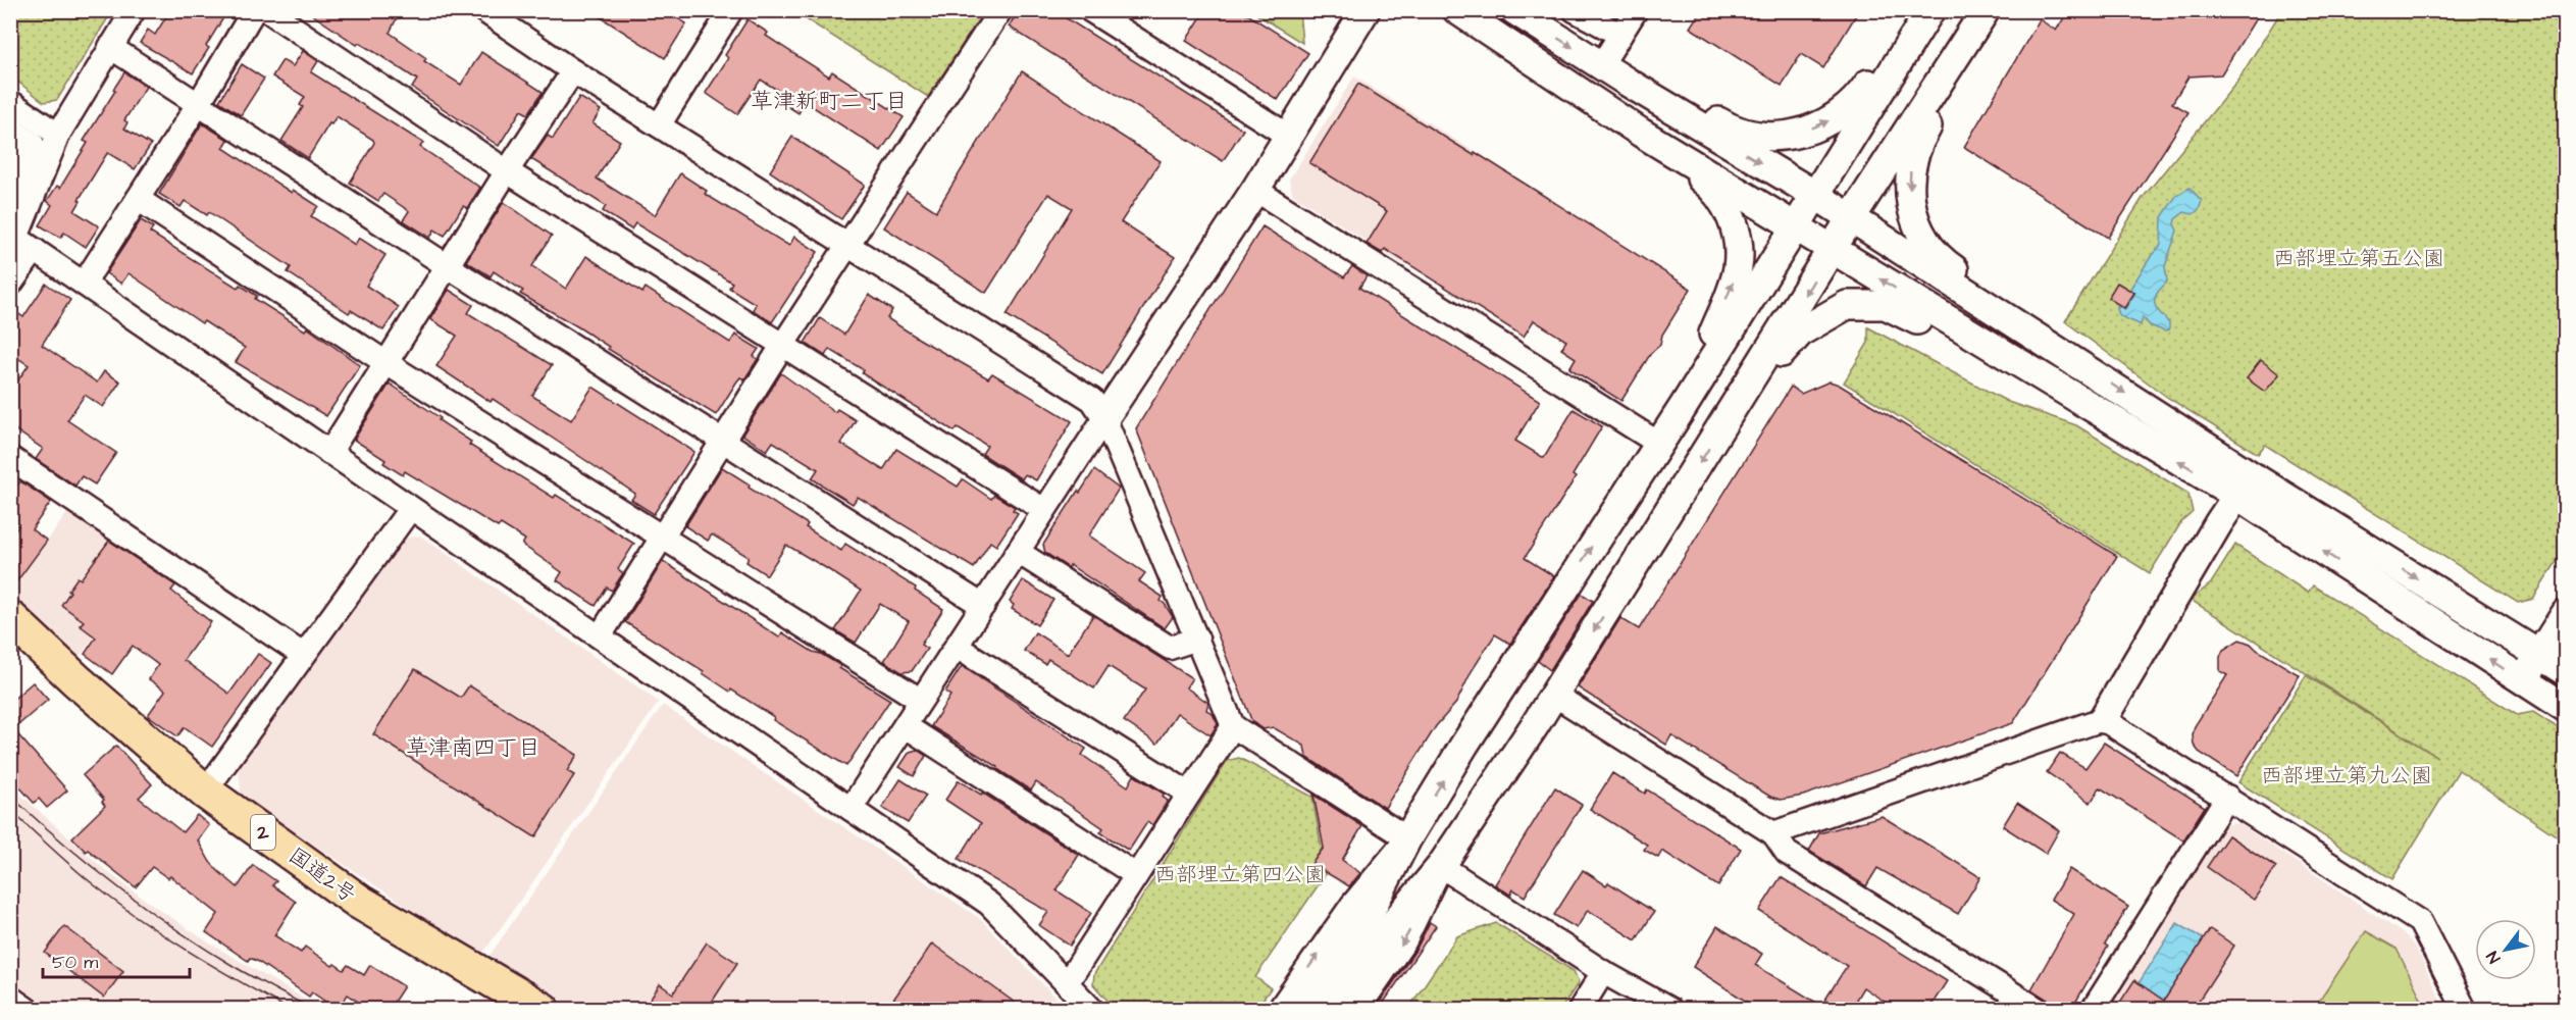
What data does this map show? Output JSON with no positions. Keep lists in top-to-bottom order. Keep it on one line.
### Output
{"streets":{"highway":["2","国道2号"]},"districts":["草津新町二丁目","草津南四丁目"],"parks":["西部埋立第五公園","西部埋立第九公園","西部埋立第四公園"],"scale_bar":"50 m","north":"bottom left"}
